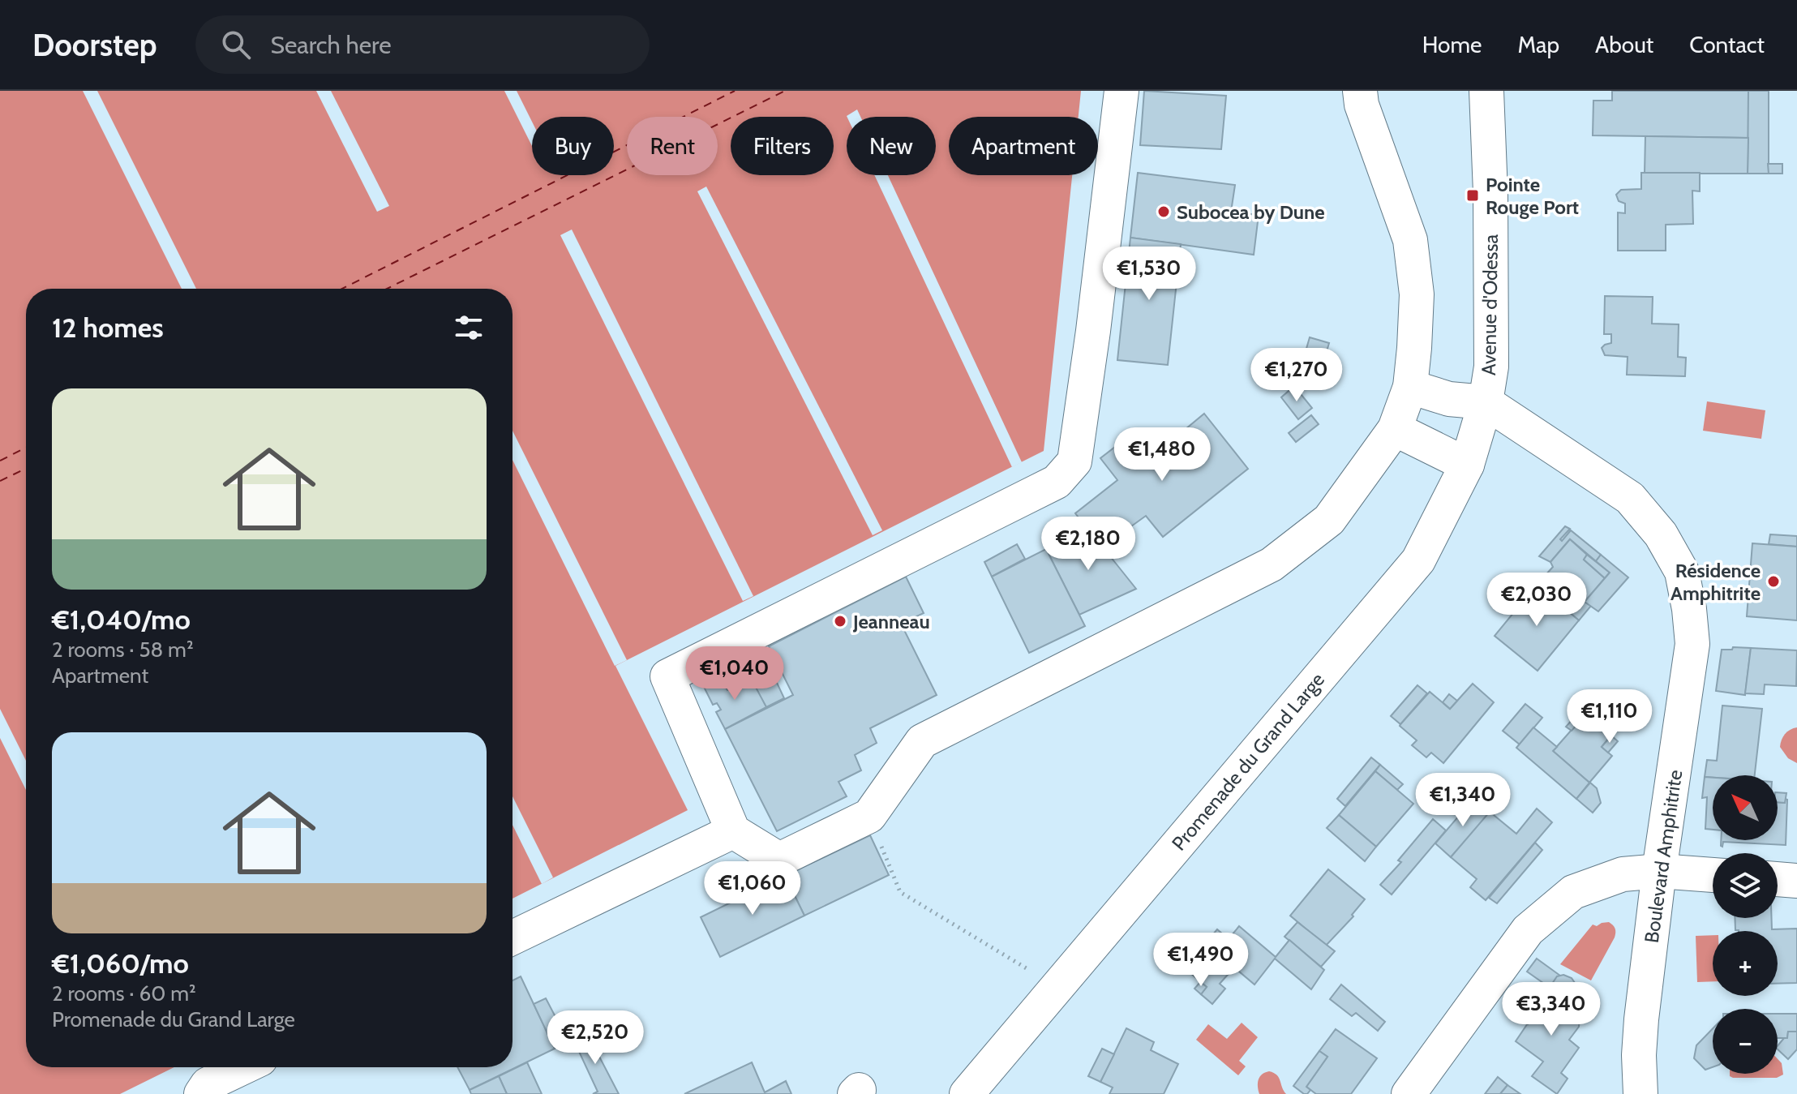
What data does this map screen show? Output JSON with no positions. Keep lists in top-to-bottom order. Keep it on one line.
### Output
{"streets":{"street":["Avenue d'Odessa","Promenade du Grand Large","Boulevard Amphitrite"]},"crossings":[["Avenue d'Odessa","Promenade du Grand Large"],["Avenue d'Odessa","Boulevard Amphitrite"],["Promenade du Grand Large","Boulevard Amphitrite"]],"places":{"transit":["Pointe Rouge Port"],"other":["Subocea by Dune","Résidence Amphitrite","Jeanneau"]},"north":"top left","page":{"header":"Doorstep","search":"Search here","nav":["Home","Map","About","Contact"],"chip":["Buy","Rent","Filters","New","Apartment"],"price":["€1,530","€1,270","€1,480","€2,180","€2,030","€1,040","€1,110","€1,340","€1,060","€1,490","€3,340","€2,520"],"heading":"12 homes","list":[{"name":"€1,040/mo","note":"2 rooms · 58 m² · Apartment"},{"name":"€1,060/mo","note":"2 rooms · 60 m² · Promenade du Grand Large"}],"map_buttons":["+","−"]}}
